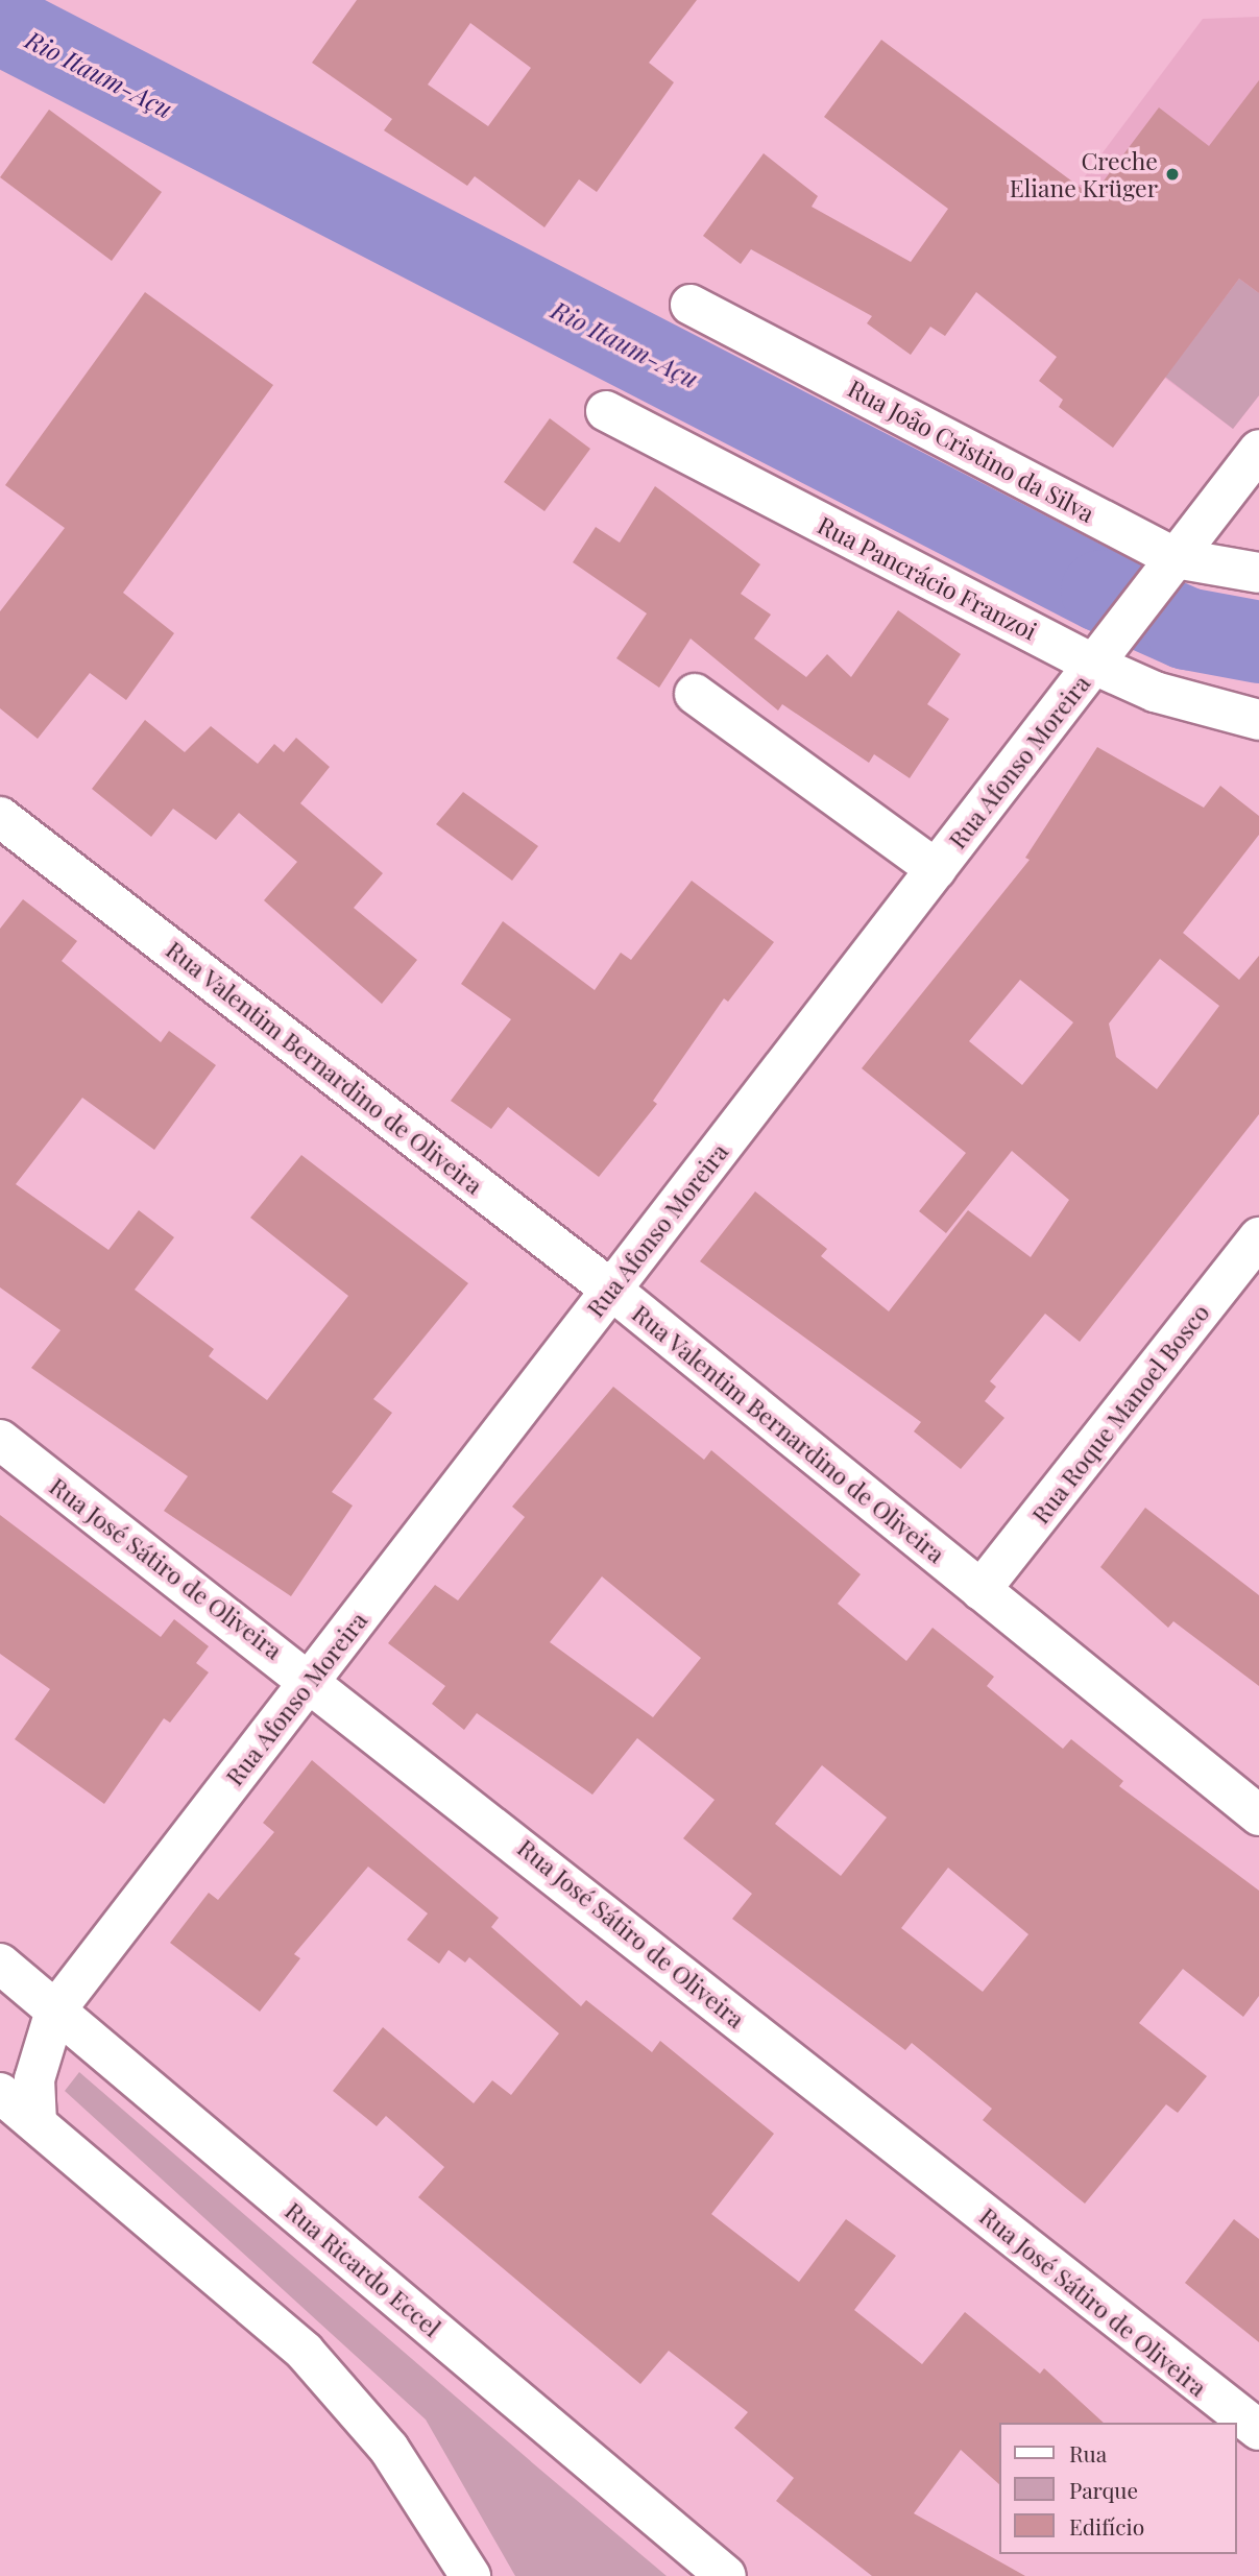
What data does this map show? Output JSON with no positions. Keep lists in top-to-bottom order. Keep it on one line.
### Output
{"streets":{"street":["Rua João Cristino da Silva","Rua Pancrácio Franzoi","Rua Afonso Moreira","Rua Valentim Bernardino de Oliveira","Rua Roque Manoel Bosco","Rua José Sátiro de Oliveira","Rua Ricardo Eccel"]},"crossings":[["Rua João Cristino da Silva","Rua Afonso Moreira"],["Rua Pancrácio Franzoi","Rua Afonso Moreira"],["Rua Afonso Moreira","Rua Valentim Bernardino de Oliveira"],["Rua Afonso Moreira","Rua José Sátiro de Oliveira"],["Rua Afonso Moreira","Rua Ricardo Eccel"],["Rua Valentim Bernardino de Oliveira","Rua Roque Manoel Bosco"]],"water":["Rio Itaum-Açu"],"places":["Creche Eliane Krüger"],"legend":["Rua","Parque","Edifício"]}
